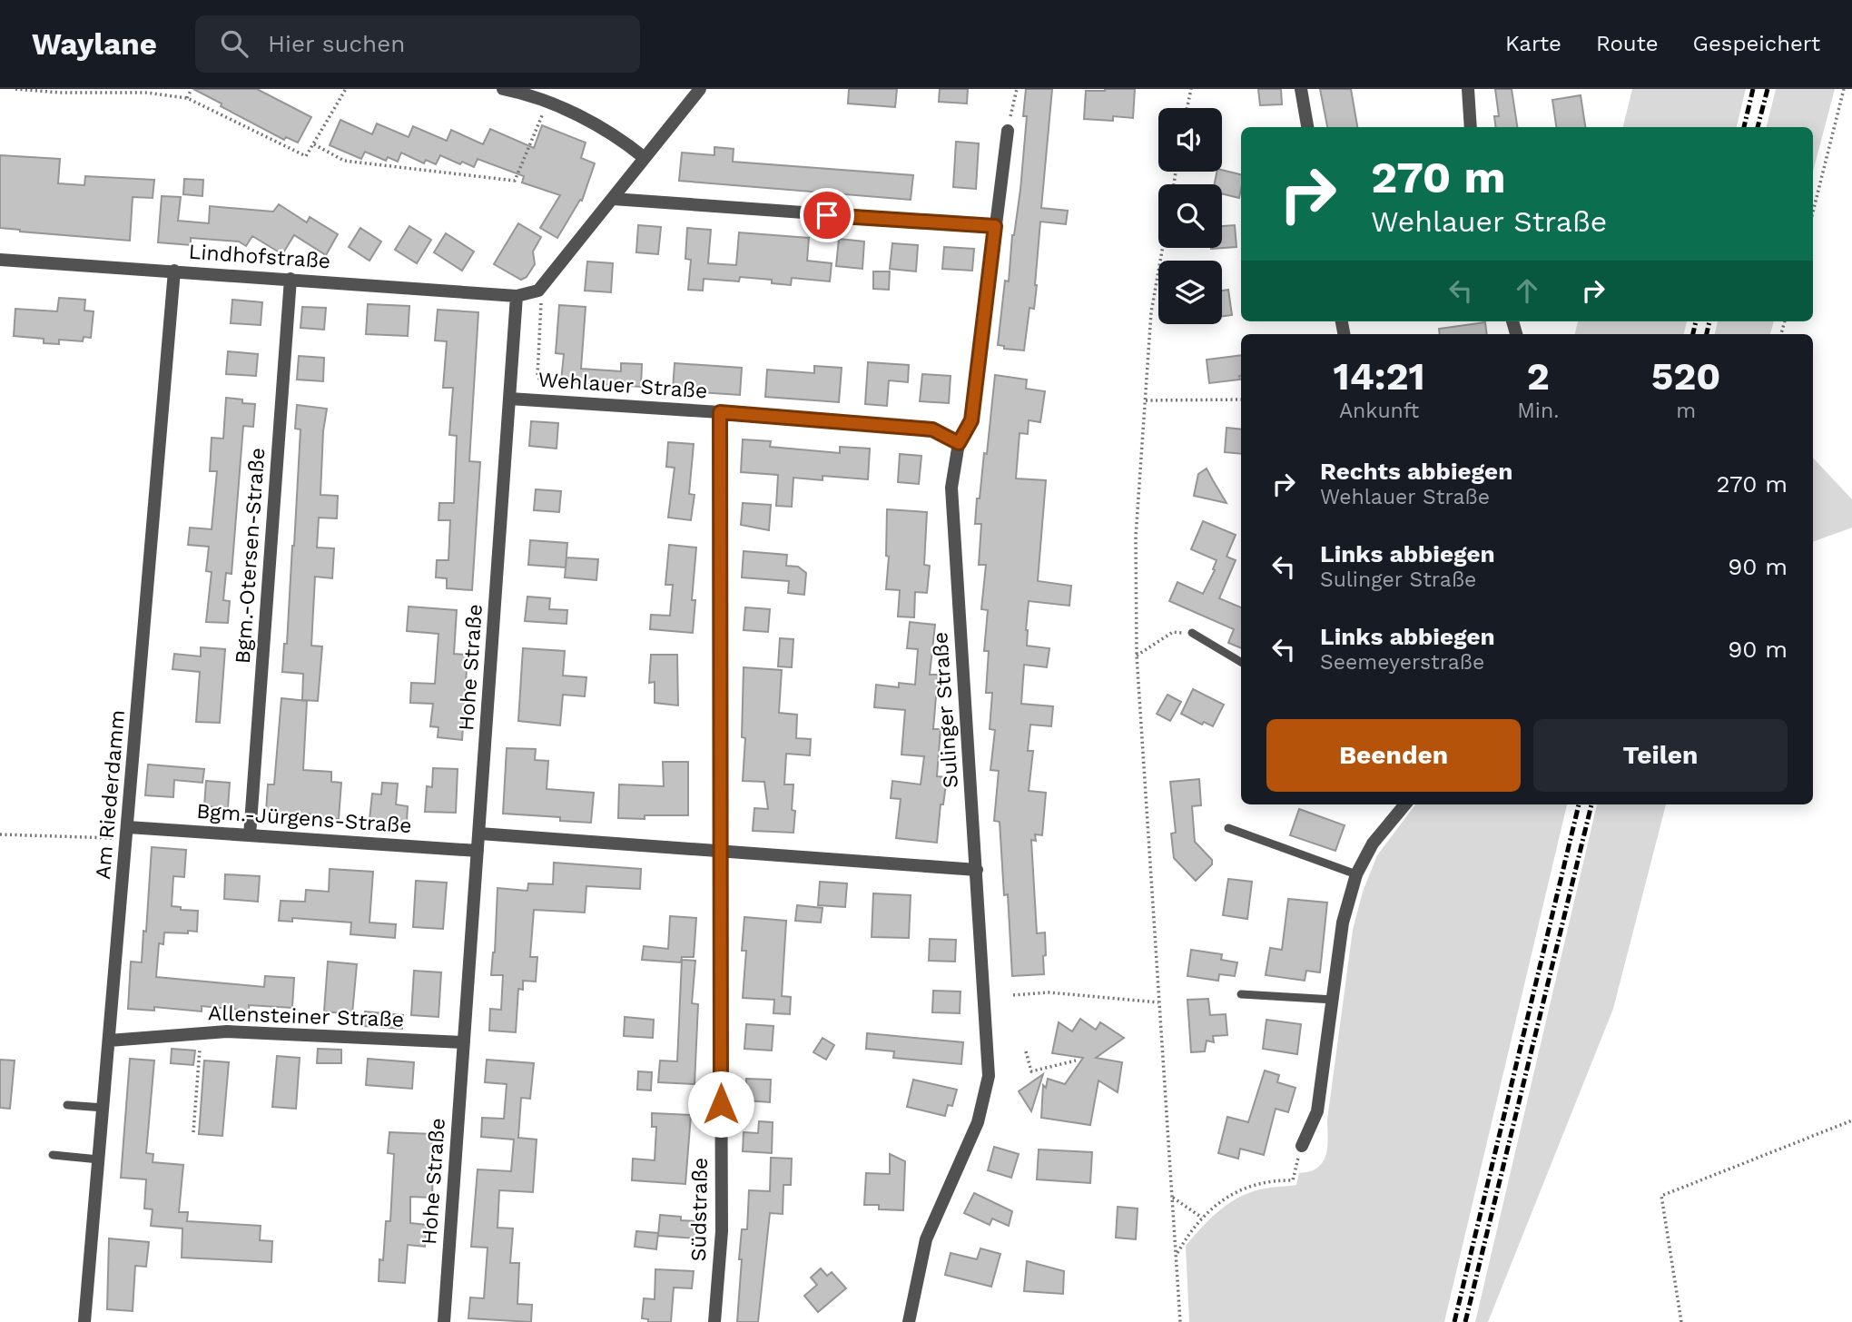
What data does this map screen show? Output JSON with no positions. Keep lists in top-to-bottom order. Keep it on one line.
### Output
{"streets":{"street":["Lindhofstraße","Wehlauer Straße","Bgm.-Otersen-Straße","Hohe Straße","Sulinger Straße","Am Riederdamm","Bgm.-Jürgens-Straße","Allensteiner Straße","Südstraße"]},"crossings":[["Lindhofstraße","Bgm.-Otersen-Straße"],["Lindhofstraße","Hohe Straße"],["Lindhofstraße","Am Riederdamm"],["Wehlauer Straße","Hohe Straße"],["Wehlauer Straße","Sulinger Straße"],["Wehlauer Straße","Südstraße"],["Bgm.-Otersen-Straße","Bgm.-Jürgens-Straße"],["Hohe Straße","Bgm.-Jürgens-Straße"],["Hohe Straße","Allensteiner Straße"],["Am Riederdamm","Bgm.-Jürgens-Straße"],["Am Riederdamm","Allensteiner Straße"]],"page":{"header":"Waylane","search":"Hier suchen","nav":["Karte","Route","Gespeichert"],"turn":["270 m","Wehlauer Straße"],"eta":["14:21","Ankunft","2","Min.","520","m"],"list":[{"name":"Rechts abbiegen","note":"Wehlauer Straße","value":"270 m"},{"name":"Links abbiegen","note":"Sulinger Straße","value":"90 m"},{"name":"Links abbiegen","note":"Seemeyerstraße","value":"90 m"}],"buttons":["Beenden","Teilen"]}}
